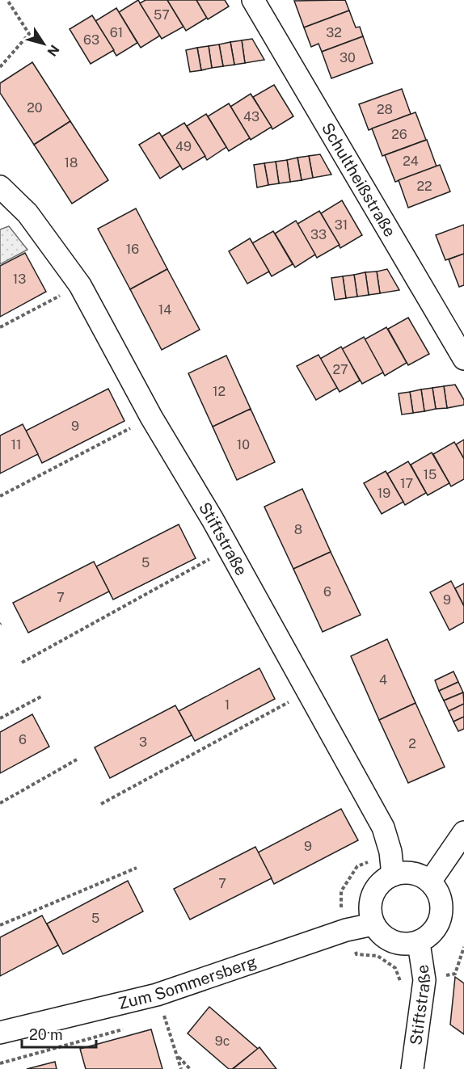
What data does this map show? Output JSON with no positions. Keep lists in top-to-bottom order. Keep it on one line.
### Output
{"streets":{"street":["Schultheißstraße","Stiftstraße","Zum Sommersberg"]},"crossings":[["Stiftstraße","Zum Sommersberg"]],"house_numbers":["57","61","32","63","30","20","28","43","26","49","24","18","22","31","33","16","13","14","27","12","9","11","10","15","17","19","8","5","6","7","9","4","1","6","3","2","9","7","5","9c"],"scale_bar":"20 m","north":"bottom right"}
